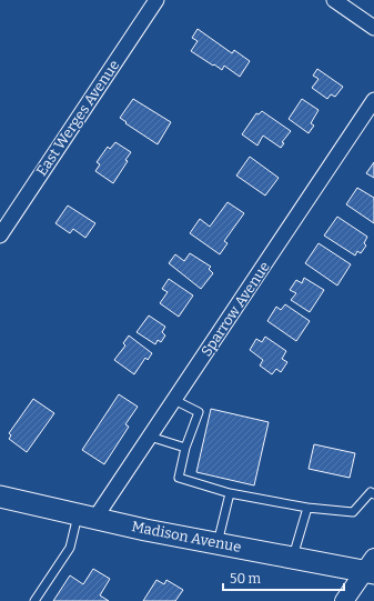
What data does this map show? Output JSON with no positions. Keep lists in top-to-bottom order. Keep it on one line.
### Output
{"streets":{"main road":["Madison Avenue"],"street":["East Werges Avenue","Sparrow Avenue"]},"crossings":[["Sparrow Avenue","Madison Avenue"]],"scale_bar":"50 m"}
